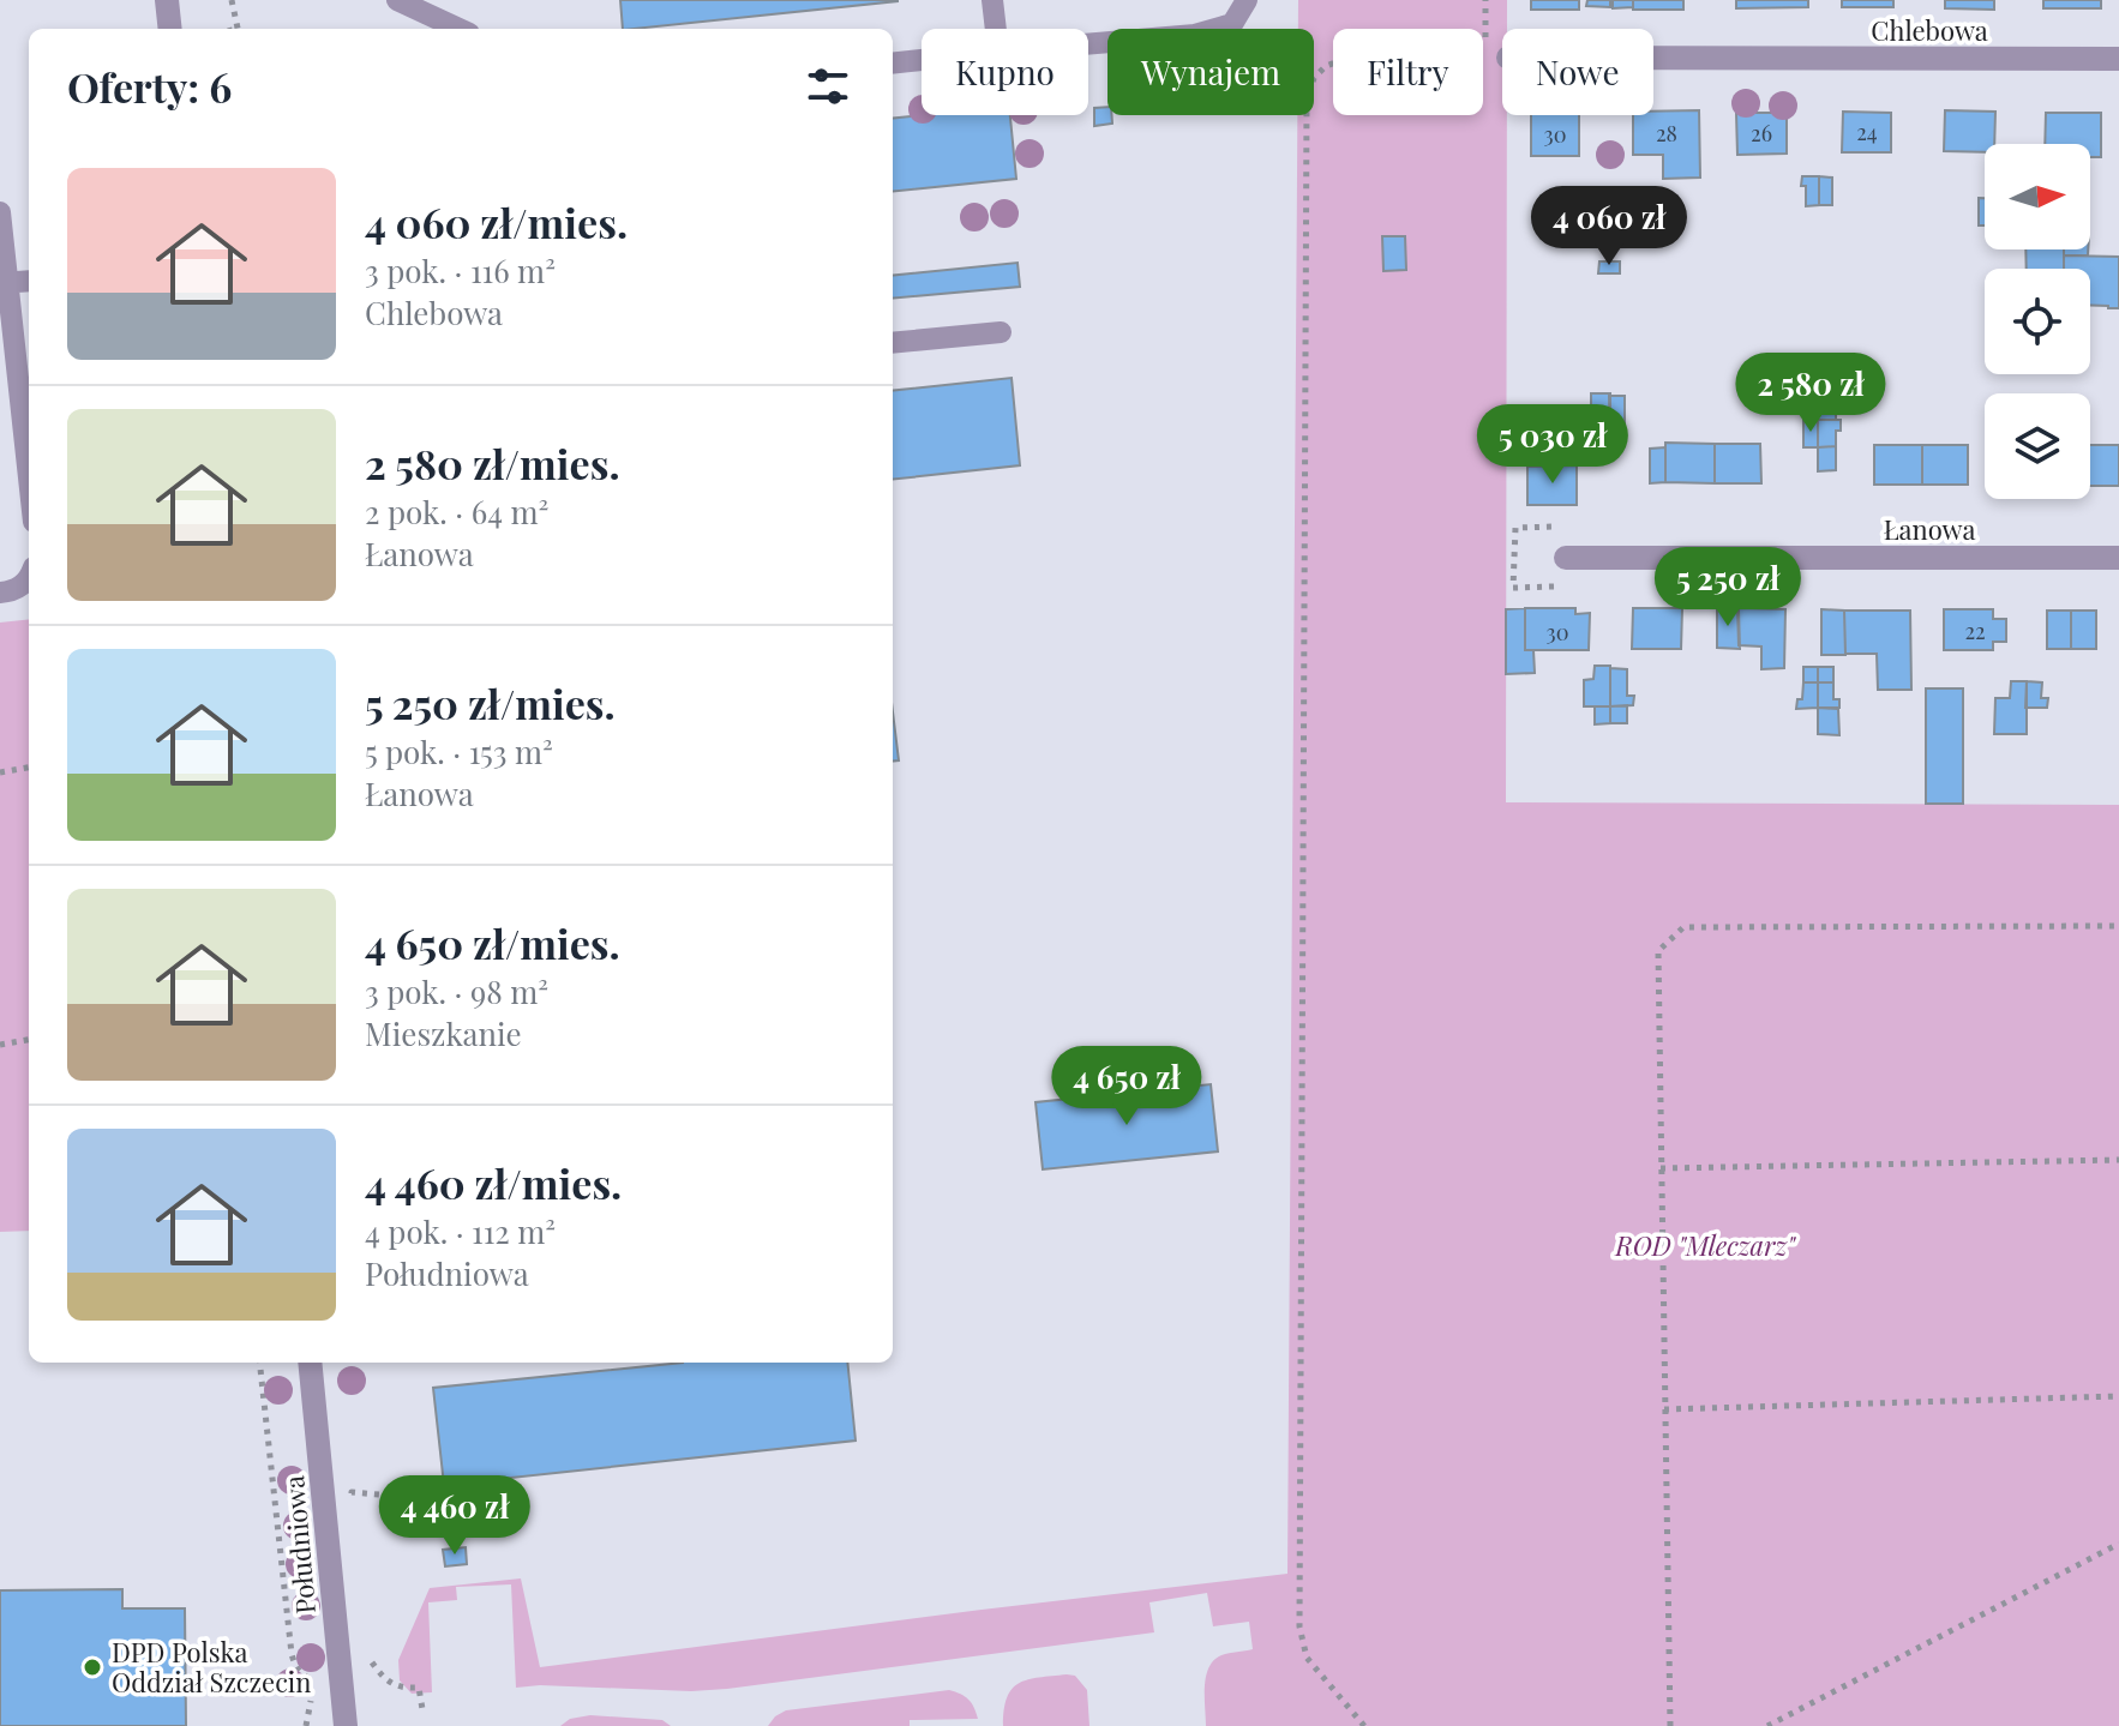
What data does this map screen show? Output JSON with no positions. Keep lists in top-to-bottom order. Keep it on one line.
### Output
{"streets":{"street":["Chlebowa","Łanowa","Południowa"]},"parks":["ROD \"Mleczarz\""],"places":["DPD Polska Oddział Szczecin"],"house_numbers":["24","28","26","30","22","30"],"north":"right","page":{"chip":["Kupno","Wynajem","Filtry","Nowe"],"heading":"Oferty: 6","list":[{"name":"4 060 zł/mies.","note":"3 pok. · 116 m² · Chlebowa"},{"name":"2 580 zł/mies.","note":"2 pok. · 64 m² · Łanowa"},{"name":"5 250 zł/mies.","note":"5 pok. · 153 m² · Łanowa"},{"name":"4 650 zł/mies.","note":"3 pok. · 98 m² · Mieszkanie"},{"name":"4 460 zł/mies.","note":"4 pok. · 112 m² · Południowa"}],"price":["4 060 zł","2 580 zł","5 030 zł","5 250 zł","4 650 zł","4 460 zł"]}}
